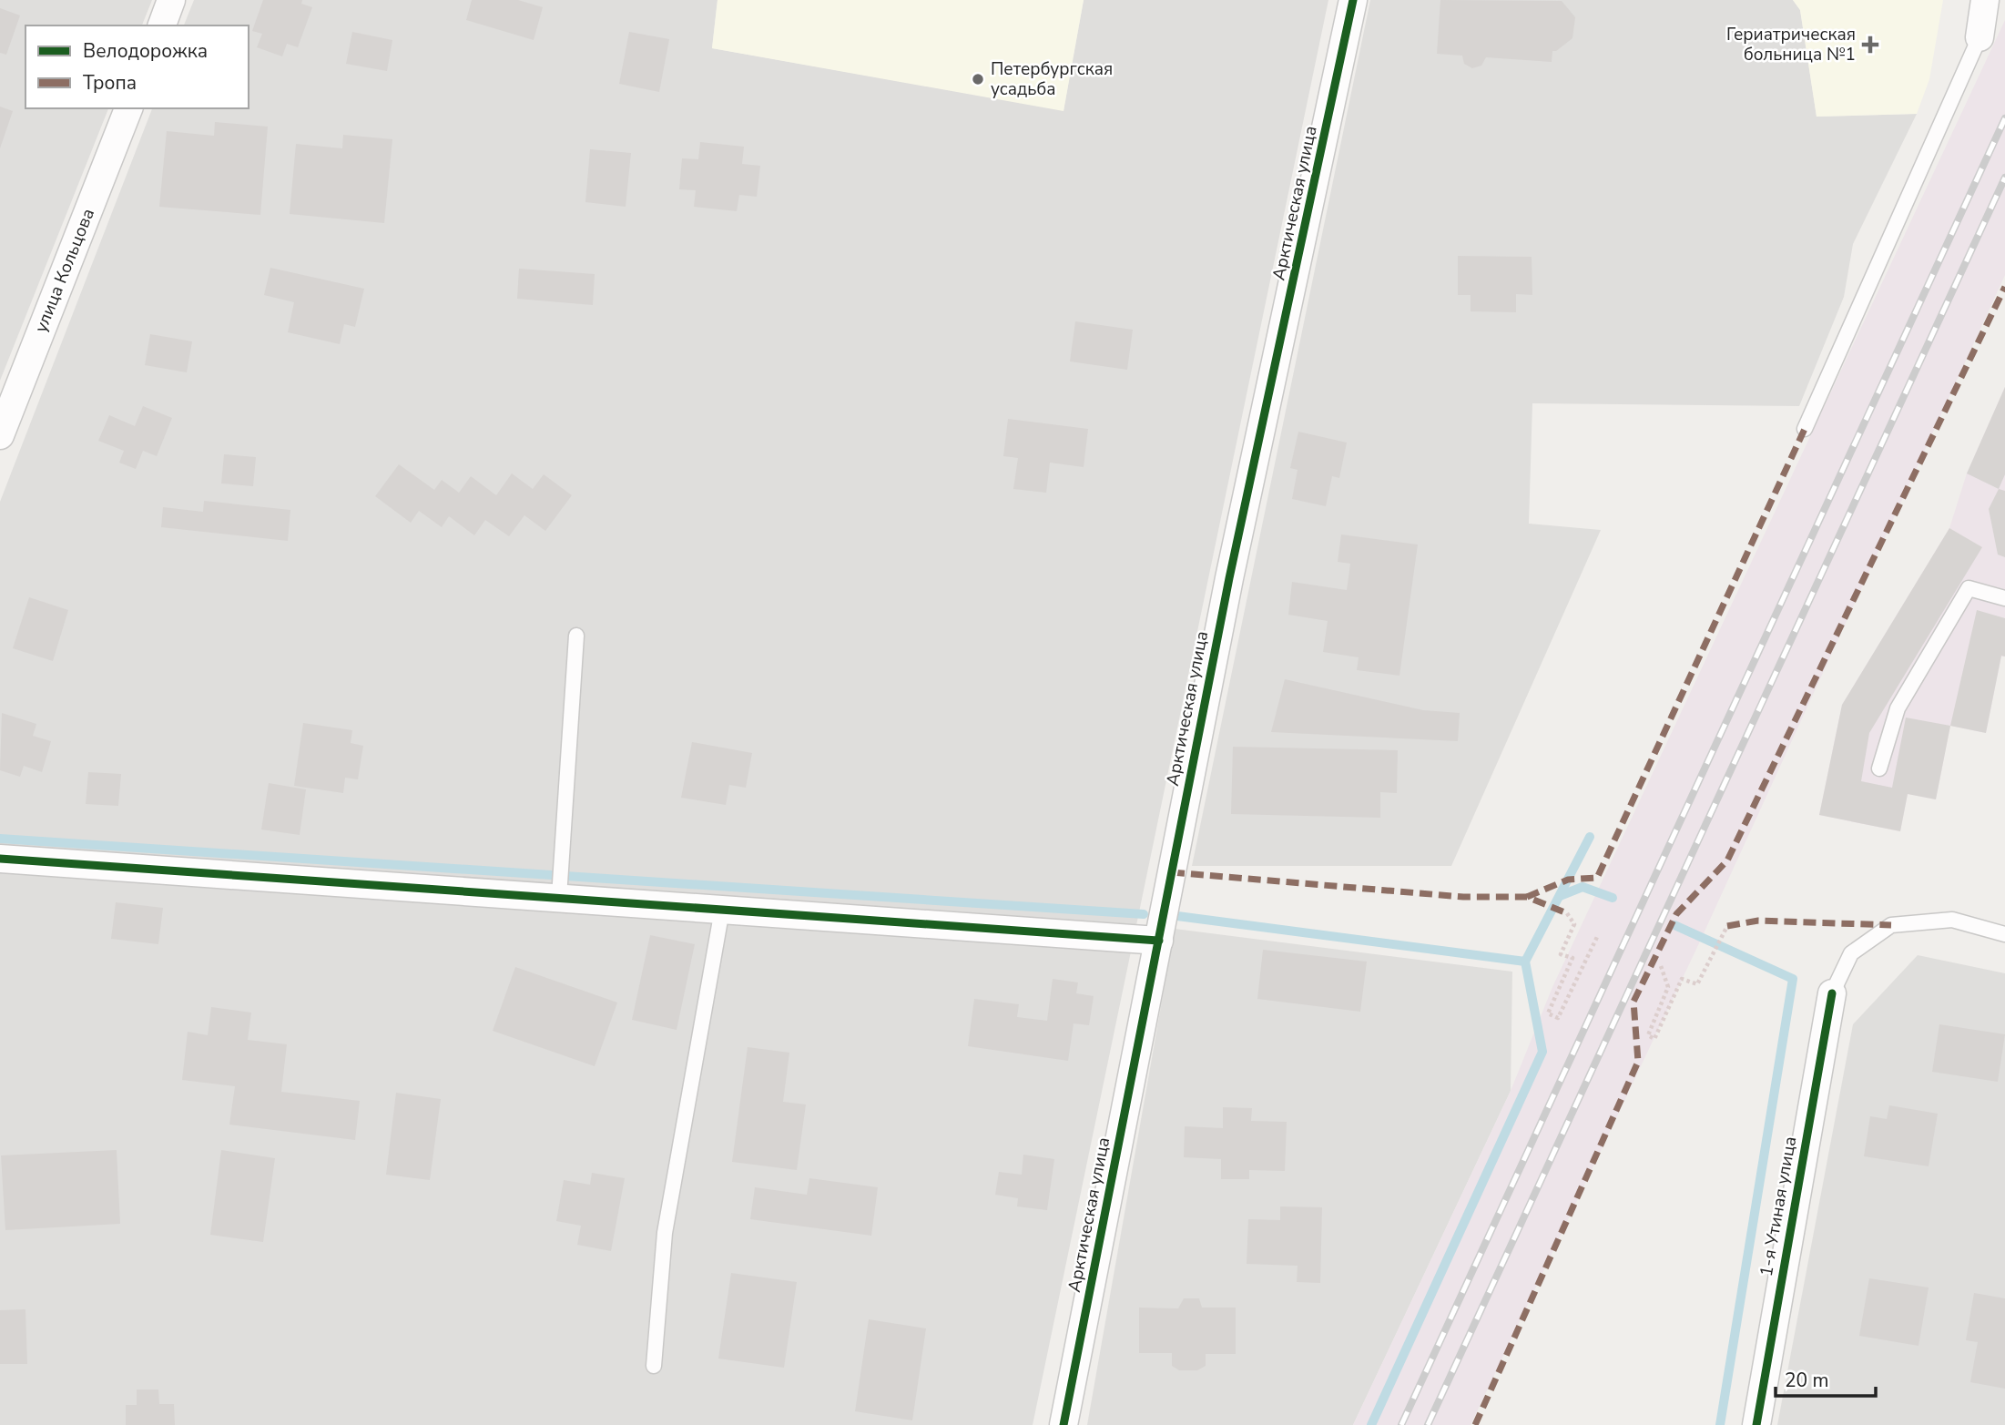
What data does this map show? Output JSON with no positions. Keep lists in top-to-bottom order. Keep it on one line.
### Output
{"streets":{"street":["Арктическая улица","улица Кольцова","1-я Утиная улица"]},"places":{"health":["Гериатрическая больница №1"],"other":["Петербургская усадьба"]},"legend":["Велодорожка","Тропа"],"scale_bar":"20 m"}
